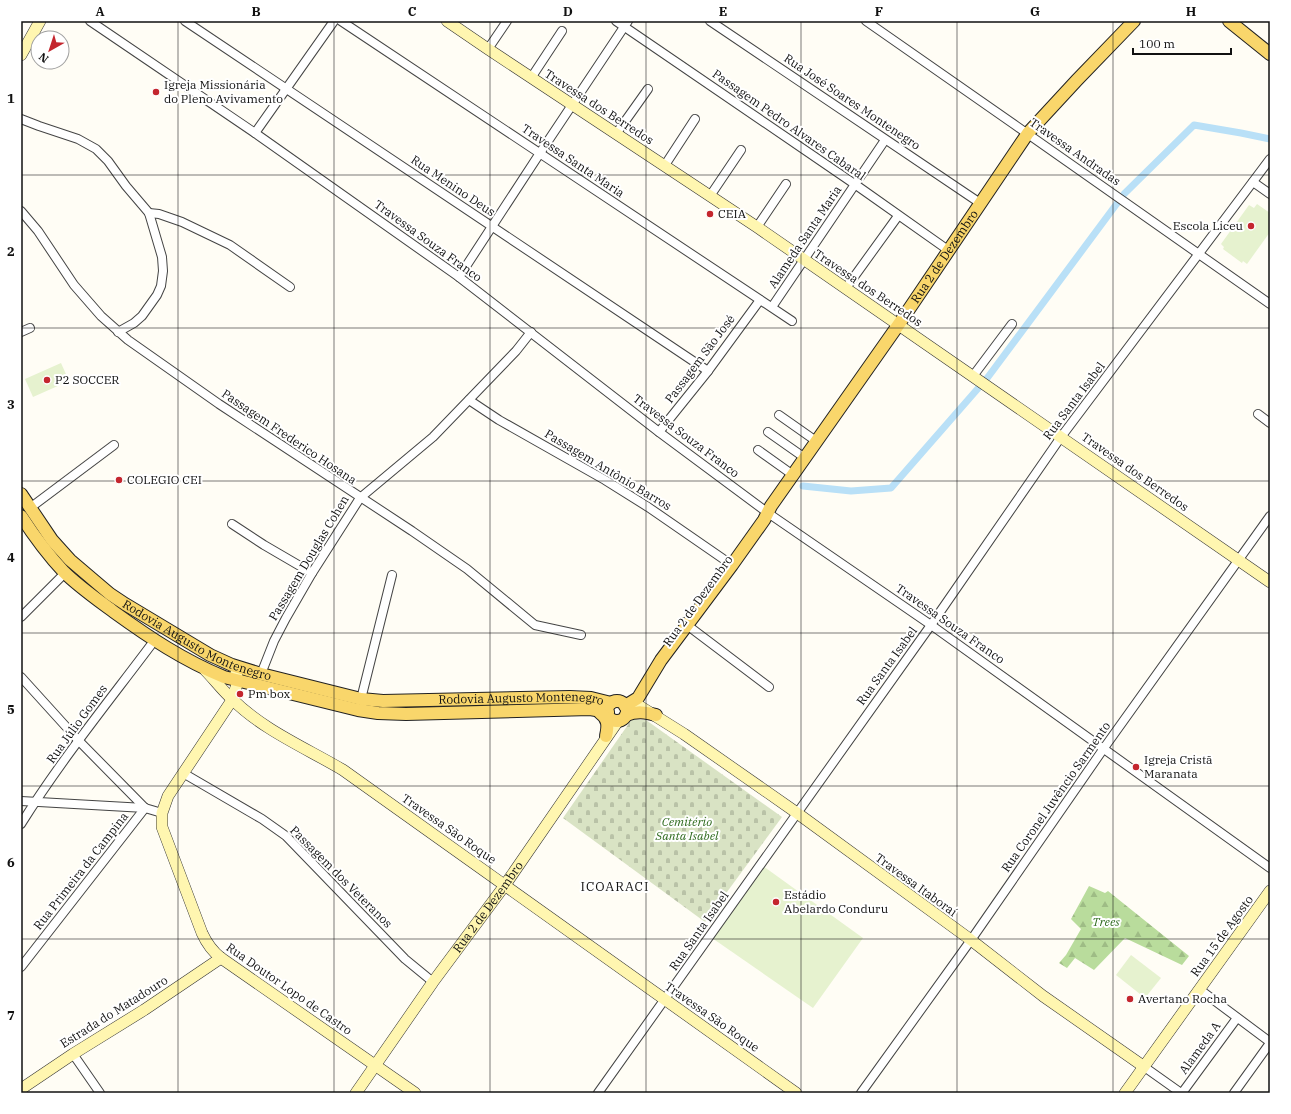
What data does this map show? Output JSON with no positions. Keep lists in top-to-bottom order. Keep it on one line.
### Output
{"streets":{"main road":["Rua 2 de Dezembro","Rodovia Augusto Montenegro"],"street":["Rua José Soares Montenegro","Travessa dos Berredos","Passagem Pedro Alvares Cabaral","Travessa Andradas","Travessa Santa Maria","Rua Menino Deus","Alameda Santa Maria","Travessa Souza Franco","Passagem São José","Rua Santa Isabel","Passagem Frederico Hosana","Passagem Antônio Barros","Passagem Douglas Cohen","Rua Júlio Gomes","Rua Coronel Juvêncio Sarmento","Travessa São Roque","Rua Primeira da Campina","Passagem dos Veteranos","Travessa Itaboraí","Rua 15 de Agosto","Rua Doutor Lopo de Castro","Estrada do Matadouro","Alameda A"]},"crossings":[["Rua José Soares Montenegro","Alameda Santa Maria"],["Rua José Soares Montenegro","Rua 2 de Dezembro"],["Travessa dos Berredos","Alameda Santa Maria"],["Travessa dos Berredos","Rua 2 de Dezembro"],["Travessa dos Berredos","Rua Santa Isabel"],["Travessa dos Berredos","Rua Coronel Juvêncio Sarmento"],["Passagem Pedro Alvares Cabaral","Alameda Santa Maria"],["Passagem Pedro Alvares Cabaral","Rua 2 de Dezembro"],["Travessa Andradas","Rua 2 de Dezembro"],["Travessa Andradas","Rua Santa Isabel"],["Travessa Santa Maria","Alameda Santa Maria"],["Travessa Santa Maria","Passagem São José"],["Rua Menino Deus","Passagem São José"],["Travessa Souza Franco","Rua 2 de Dezembro"],["Travessa Souza Franco","Passagem São José"],["Travessa Souza Franco","Rua Santa Isabel"],["Travessa Souza Franco","Passagem Douglas Cohen"],["Travessa Souza Franco","Rua Coronel Juvêncio Sarmento"],["Rua 2 de Dezembro","Passagem Antônio Barros"],["Rua 2 de Dezembro","Travessa São Roque"],["Rua 2 de Dezembro","Passagem dos Veteranos"],["Rua 2 de Dezembro","Rua Doutor Lopo de Castro"],["Rua Santa Isabel","Travessa São Roque"],["Rua Santa Isabel","Travessa Itaboraí"],["Passagem Frederico Hosana","Passagem Douglas Cohen"],["Passagem Antônio Barros","Passagem Douglas Cohen"],["Passagem Douglas Cohen","Rodovia Augusto Montenegro"],["Rodovia Augusto Montenegro","Rua Júlio Gomes"],["Rodovia Augusto Montenegro","Travessa São Roque"],["Rodovia Augusto Montenegro","Rua Doutor Lopo de Castro"],["Rua Coronel Juvêncio Sarmento","Travessa Itaboraí"],["Travessa São Roque","Rua Doutor Lopo de Castro"],["Passagem dos Veteranos","Rua Doutor Lopo de Castro"],["Travessa Itaboraí","Rua 15 de Agosto"],["Travessa Itaboraí","Alameda A"],["Rua Doutor Lopo de Castro","Estrada do Matadouro"]],"districts":["ICOARACI"],"parks":["Cemitério Santa Isabel","Trees"],"places":["Igreja Missionária do Pleno Avivamento","CEIA","Escola Liceu","P2 SOCCER","COLEGIO CEI","Pm box","Igreja Cristã Maranata","Estádio Abelardo Conduru","Avertano Rocha"],"scale_bar":"100 m","north":"bottom left","grid":{"columns":["A","B","C","D","E","F","G","H"],"rows":["1","2","3","4","5","6","7"]}}
